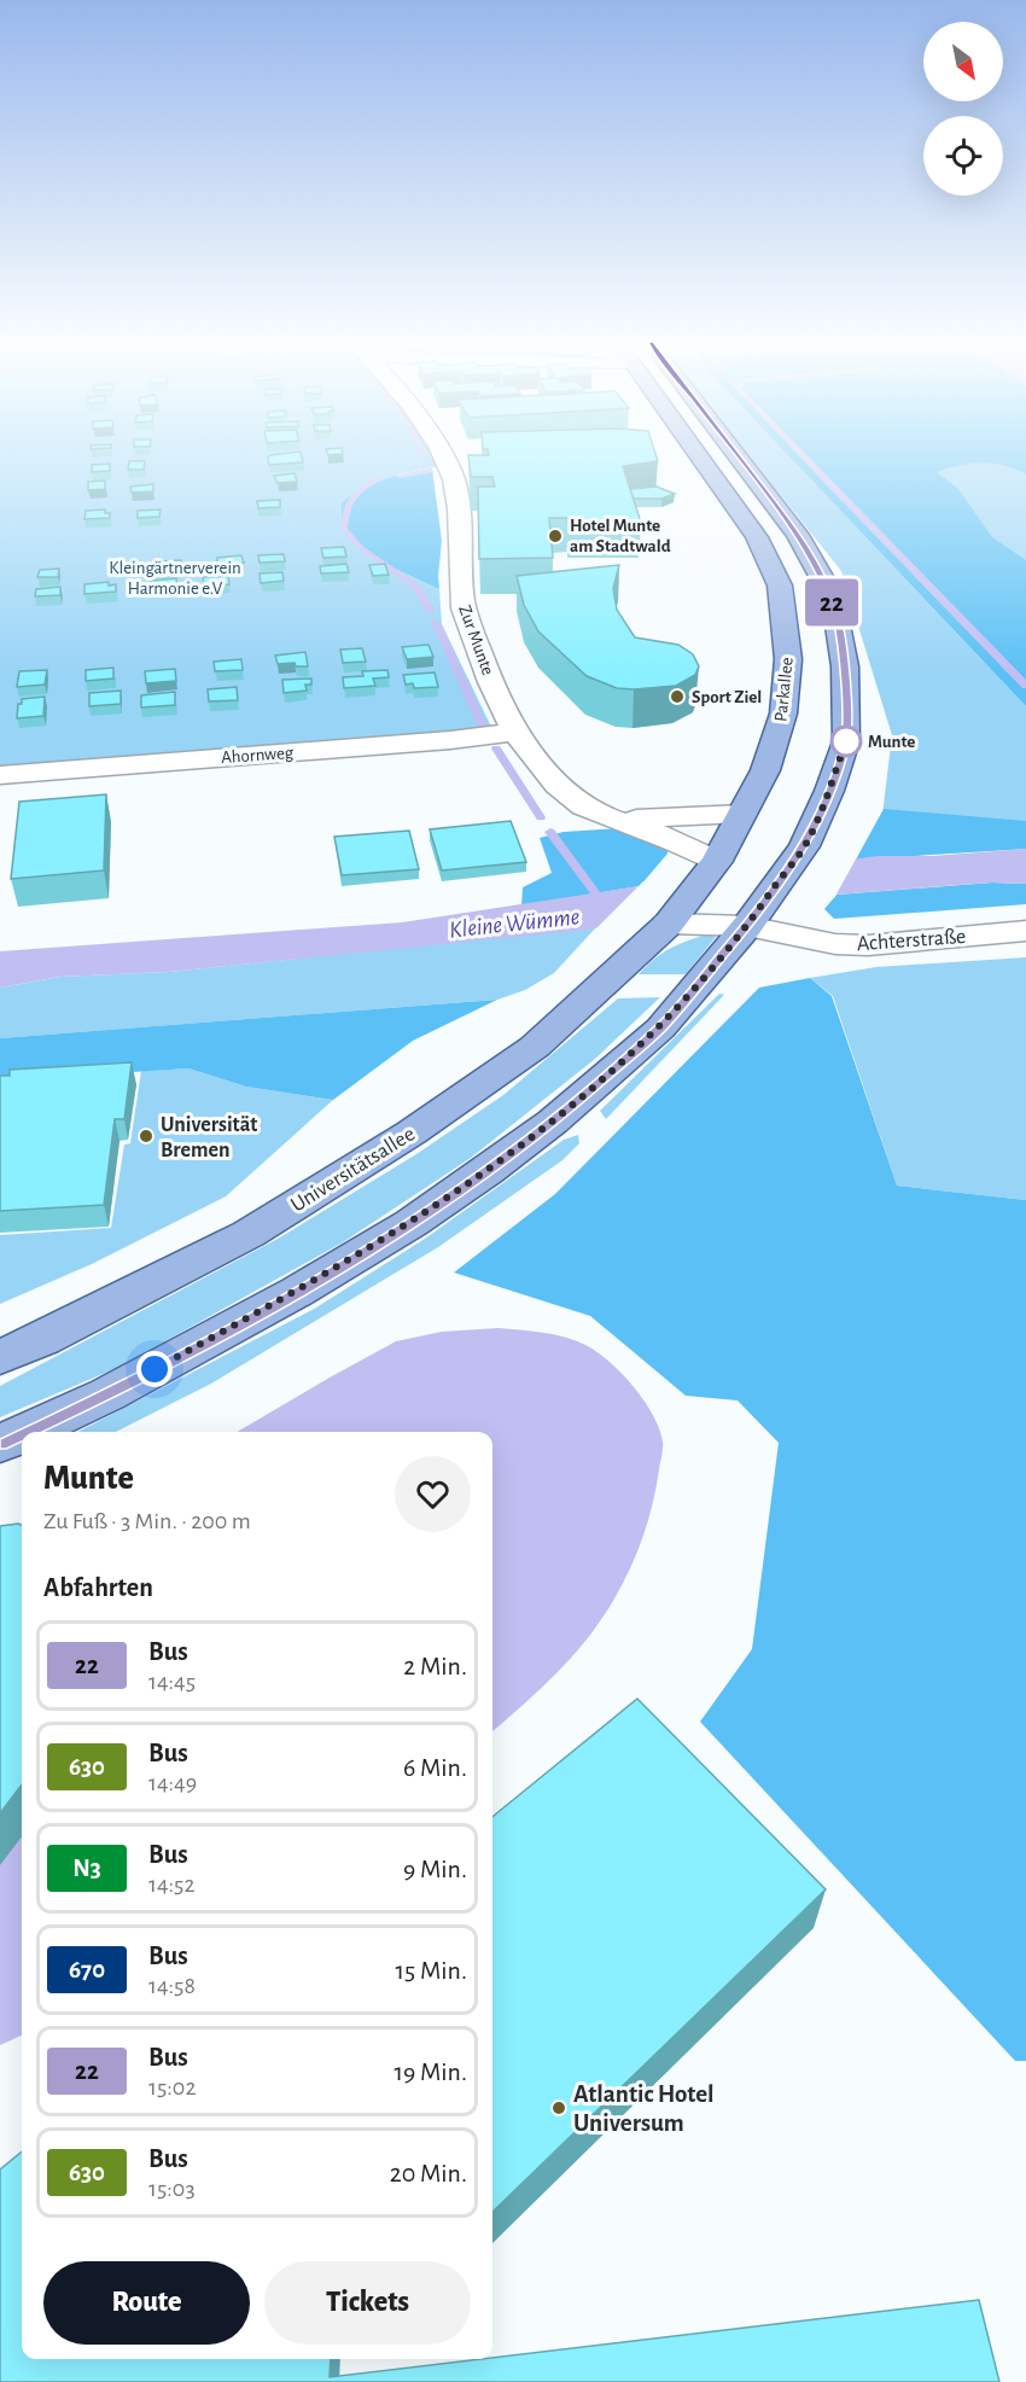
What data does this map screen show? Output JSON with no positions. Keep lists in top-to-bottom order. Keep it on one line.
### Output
{"streets":{"main road":["Parkallee","Universitätsallee"],"street":["Zur Munte","Ahornweg","Achterstraße"]},"crossings":[["Zur Munte","Parkallee"],["Zur Munte","Ahornweg"],["Parkallee","Achterstraße"],["Parkallee","Universitätsallee"],["Achterstraße","Universitätsallee"]],"water":["Kleine Wümme"],"parks":["Kleingärtnerverein Harmonie e.V"],"places":["Hotel Munte am Stadtwald","Sport Ziel","Munte","Universität Bremen","Atlantic Hotel Universum"],"lines":["bus line 22"],"north":"bottom right","page":{"on_map":"22","heading":[["Munte","Zu Fuß · 3 Min. · 200 m"],"Abfahrten"],"list":[{"mark":"22","name":"Bus","note":"14:45","value":"2 Min."},{"mark":"630","name":"Bus","note":"14:49","value":"6 Min."},{"mark":"N3","name":"Bus","note":"14:52","value":"9 Min."},{"mark":"670","name":"Bus","note":"14:58","value":"15 Min."},{"mark":"22","name":"Bus","note":"15:02","value":"19 Min."},{"mark":"630","name":"Bus","note":"15:03","value":"20 Min."}],"buttons":["Route","Tickets"]}}
